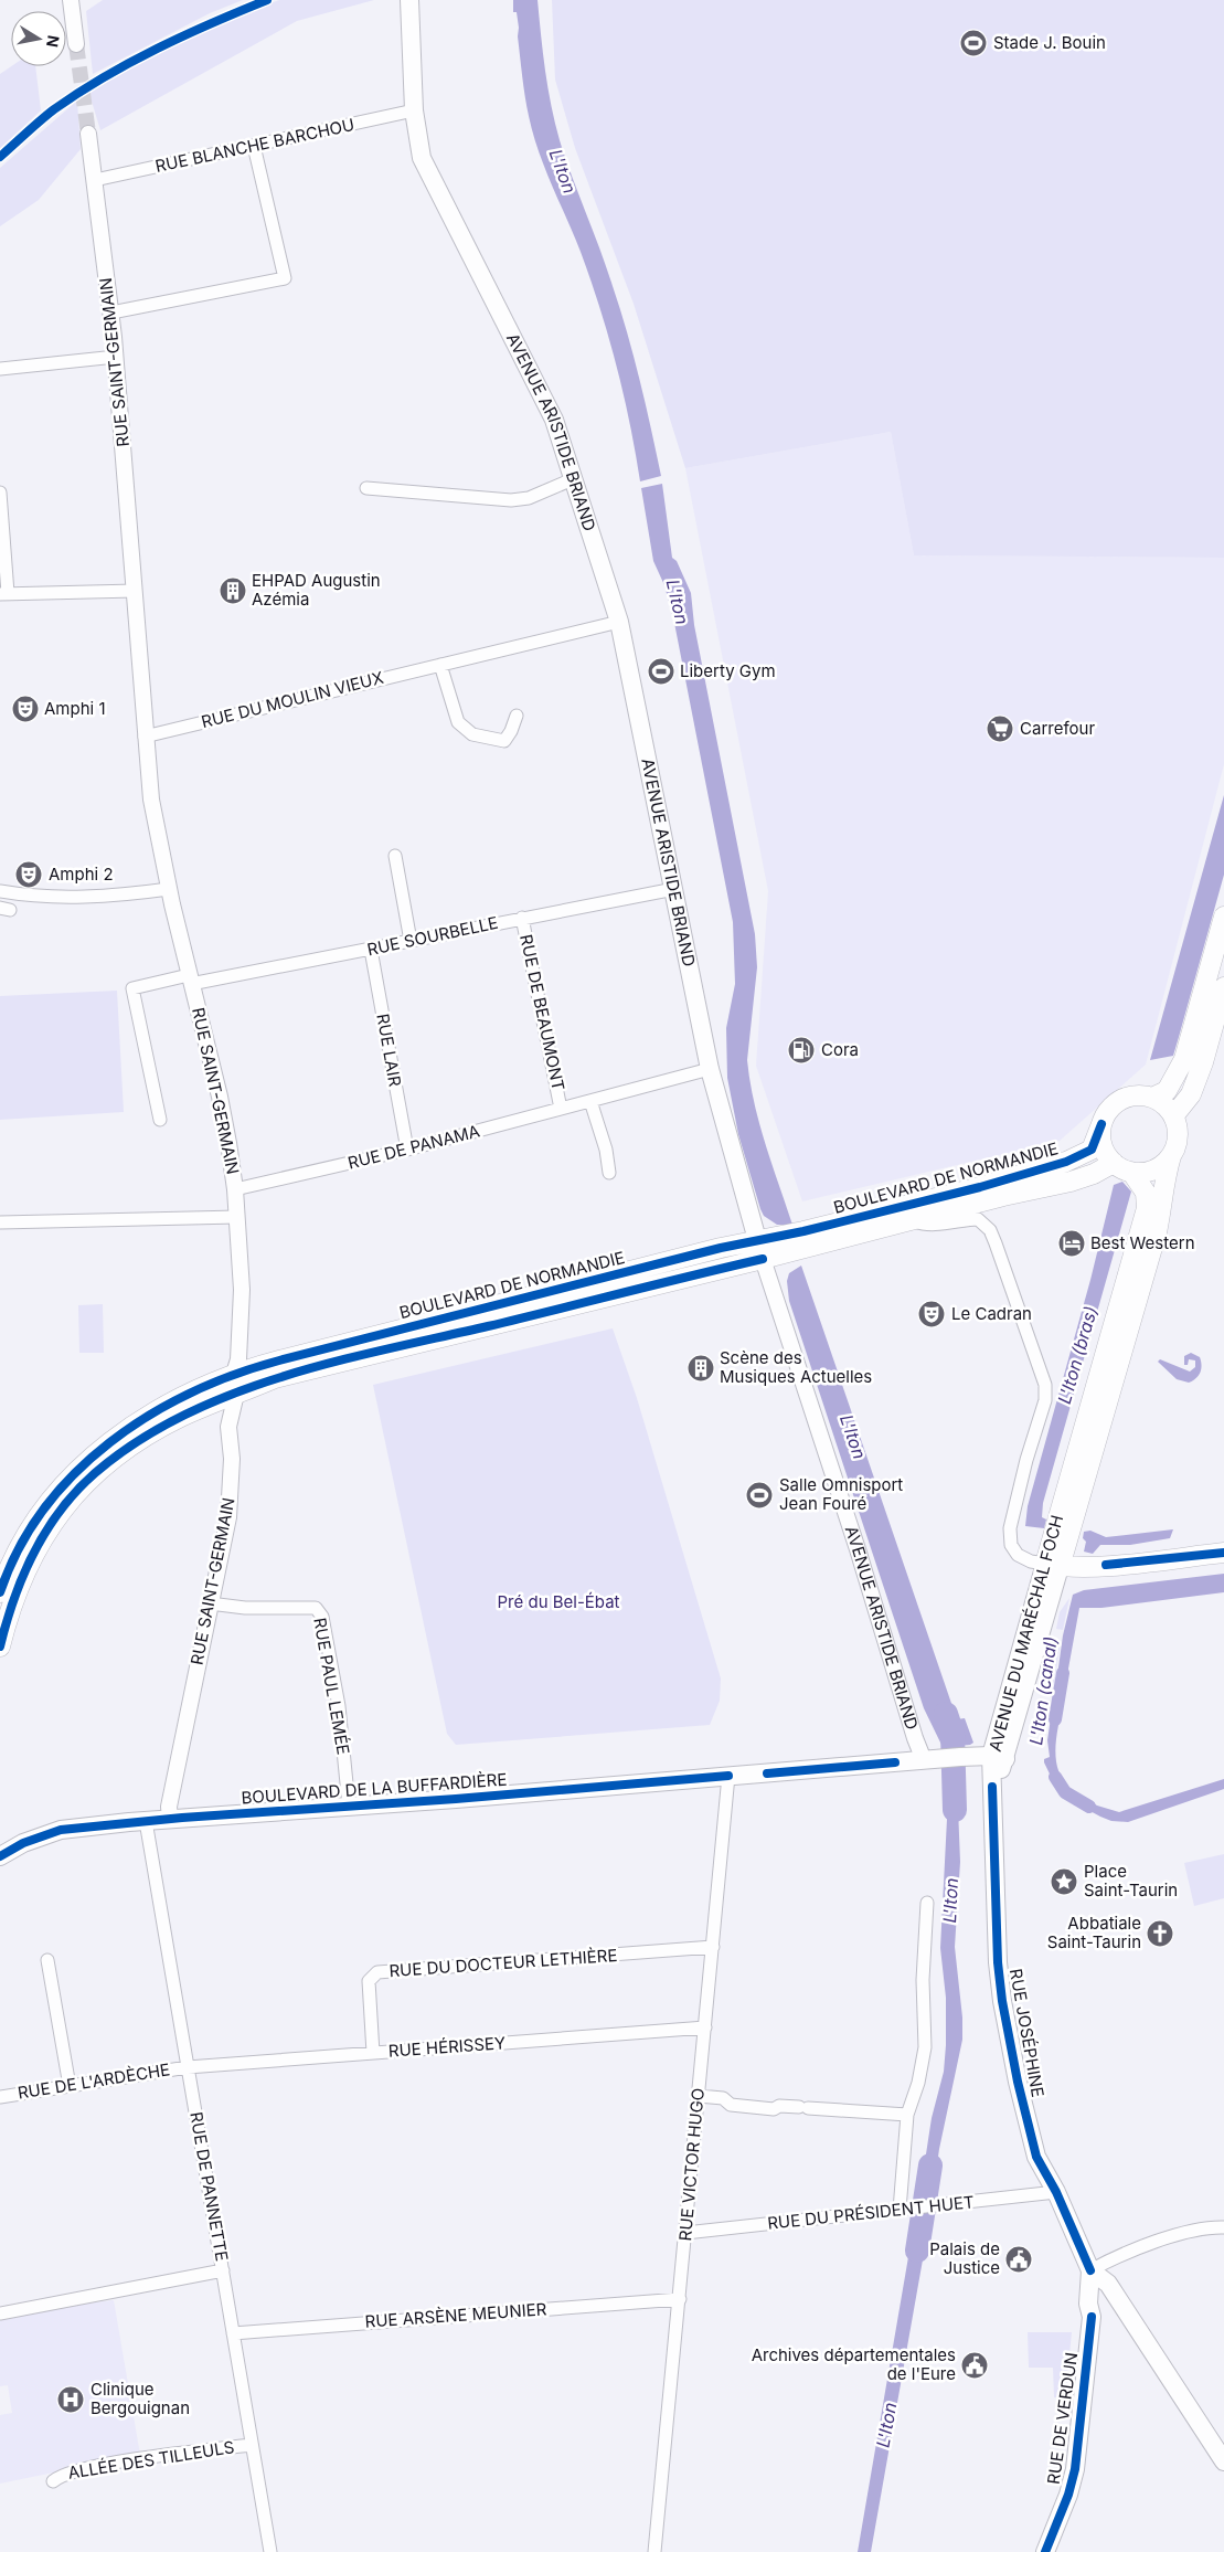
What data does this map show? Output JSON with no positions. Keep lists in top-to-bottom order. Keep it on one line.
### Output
{"streets":{"main road":["AVENUE ARISTIDE BRIAND","BOULEVARD DE NORMANDIE","AVENUE DU MARÉCHAL FOCH","BOULEVARD DE LA BUFFARDIÈRE","RUE JOSÉPHINE","RUE DE VERDUN"],"street":["RUE BLANCHE BARCHOU","RUE SAINT-GERMAIN","RUE DU MOULIN VIEUX","RUE SOURBELLE","RUE DE BEAUMONT","RUE LAIR","RUE DE PANAMA","RUE PAUL LEMÉE","RUE DU DOCTEUR LETHIÈRE","RUE HÉRISSEY","RUE DE L'ARDÈCHE","RUE VICTOR HUGO","RUE DE PANNETTE","RUE DU PRÉSIDENT HUET","RUE ARSÈNE MEUNIER","ALLÉE DES TILLEULS"]},"crossings":[["RUE BLANCHE BARCHOU","RUE SAINT-GERMAIN"],["RUE BLANCHE BARCHOU","AVENUE ARISTIDE BRIAND"],["RUE SAINT-GERMAIN","RUE DU MOULIN VIEUX"],["RUE SAINT-GERMAIN","RUE SOURBELLE"],["RUE SAINT-GERMAIN","RUE DE PANAMA"],["RUE SAINT-GERMAIN","BOULEVARD DE NORMANDIE"],["RUE SAINT-GERMAIN","RUE PAUL LEMÉE"],["RUE SAINT-GERMAIN","BOULEVARD DE LA BUFFARDIÈRE"],["AVENUE ARISTIDE BRIAND","RUE DU MOULIN VIEUX"],["AVENUE ARISTIDE BRIAND","RUE SOURBELLE"],["AVENUE ARISTIDE BRIAND","RUE DE PANAMA"],["AVENUE ARISTIDE BRIAND","BOULEVARD DE NORMANDIE"],["AVENUE ARISTIDE BRIAND","BOULEVARD DE LA BUFFARDIÈRE"],["RUE SOURBELLE","RUE DE BEAUMONT"],["RUE SOURBELLE","RUE LAIR"],["RUE DE BEAUMONT","RUE DE PANAMA"],["RUE LAIR","RUE DE PANAMA"],["BOULEVARD DE NORMANDIE","AVENUE DU MARÉCHAL FOCH"],["AVENUE DU MARÉCHAL FOCH","BOULEVARD DE LA BUFFARDIÈRE"],["AVENUE DU MARÉCHAL FOCH","RUE JOSÉPHINE"],["RUE PAUL LEMÉE","BOULEVARD DE LA BUFFARDIÈRE"],["BOULEVARD DE LA BUFFARDIÈRE","RUE VICTOR HUGO"],["BOULEVARD DE LA BUFFARDIÈRE","RUE DE PANNETTE"],["RUE DU DOCTEUR LETHIÈRE","RUE HÉRISSEY"],["RUE DU DOCTEUR LETHIÈRE","RUE VICTOR HUGO"],["RUE JOSÉPHINE","RUE DU PRÉSIDENT HUET"],["RUE JOSÉPHINE","RUE DE VERDUN"],["RUE HÉRISSEY","RUE DE L'ARDÈCHE"],["RUE HÉRISSEY","RUE VICTOR HUGO"],["RUE HÉRISSEY","RUE DE PANNETTE"],["RUE DE L'ARDÈCHE","RUE DE PANNETTE"],["RUE VICTOR HUGO","RUE DU PRÉSIDENT HUET"],["RUE VICTOR HUGO","RUE ARSÈNE MEUNIER"],["RUE DE PANNETTE","RUE ARSÈNE MEUNIER"],["RUE DE PANNETTE","ALLÉE DES TILLEULS"]],"water":["L'Iton","L'Iton (bras)","L'Iton (canal)"],"parks":["Pré du Bel-Ébat"],"places":{"sports":["Stade J. Bouin","Liberty Gym","Salle Omnisport Jean Fouré"],"building":["EHPAD Augustin Azémia","Scène des Musiques Actuelles"],"theatre":["Amphi 1","Amphi 2","Le Cadran"],"supermarket":["Carrefour"],"fuel station":["Cora"],"hotel":["Best Western"],"place":["Place Saint-Taurin"],"church":["Abbatiale Saint-Taurin"],"public building":["Palais de Justice","Archives départementales de l'Eure"],"hospital":["Clinique Bergouignan"]},"north":"right"}
